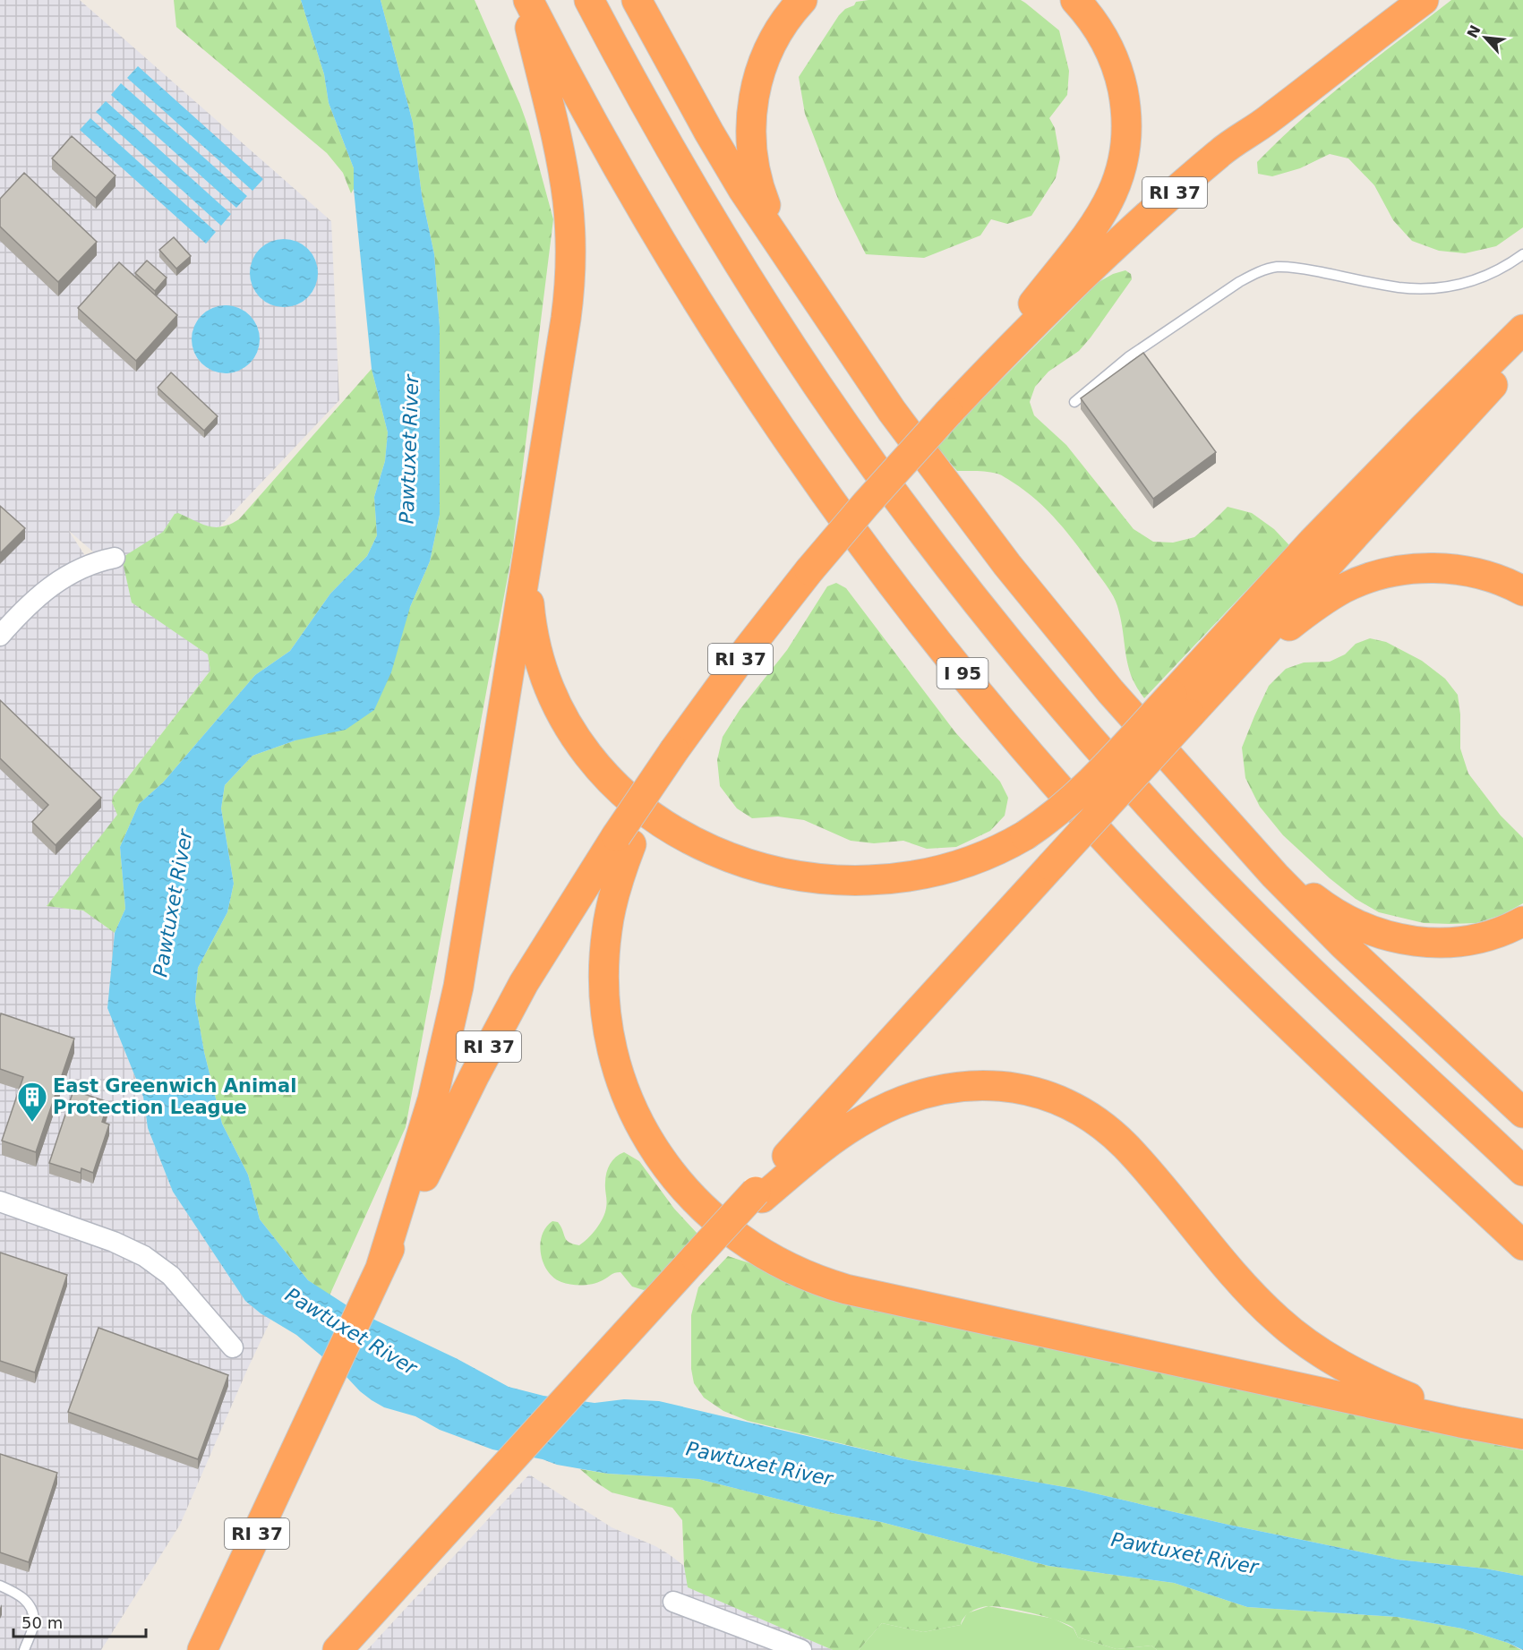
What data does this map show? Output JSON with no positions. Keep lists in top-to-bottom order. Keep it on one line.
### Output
{"streets":{"highway":["RI 37","I 95"]},"water":["Pawtuxet River"],"places":{"building":["East Greenwich Animal Protection League"]},"scale_bar":"50 m","north":"top left"}
